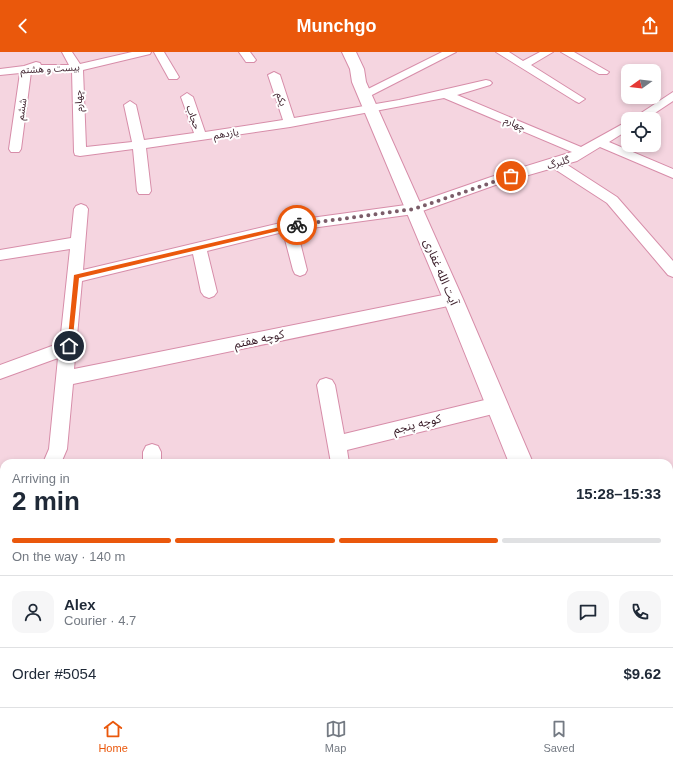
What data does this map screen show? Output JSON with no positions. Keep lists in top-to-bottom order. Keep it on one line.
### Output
{"streets":{"street":["بیست و هشتم","یکم","چهارم","ششم","حجاب","یازدهم","گلبرگ","آیت الله غفاری","کوچه هفتم","کوچه پنجم"]},"crossings":[["بیست و هشتم","چهارم"],["بیست و هشتم","ششم"],["یکم","یازدهم"],["چهارم","یازدهم"],["چهارم","گلبرگ"],["حجاب","یازدهم"],["یازدهم","آیت الله غفاری"],["گلبرگ","آیت الله غفاری"],["آیت الله غفاری","کوچه هفتم"],["آیت الله غفاری","کوچه پنجم"]],"north":"left","page":{"header":"Munchgo","heading":["2 min","Arriving in","15:28–15:33"],"panel":["Alex","Courier · 4.7","Order #5054","$9.62"],"bar":"On the way · 140 m","tabs":["Home","Map","Saved"]}}
